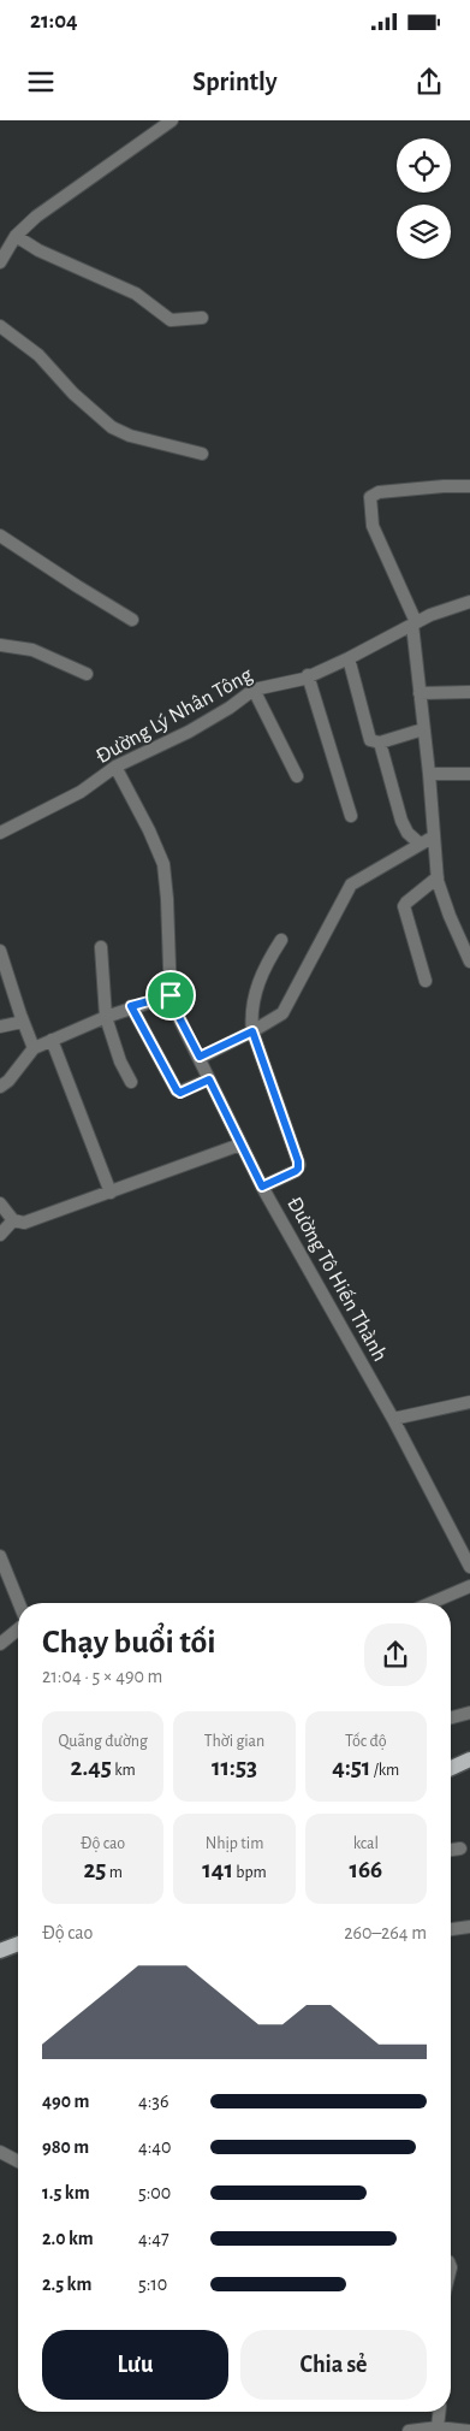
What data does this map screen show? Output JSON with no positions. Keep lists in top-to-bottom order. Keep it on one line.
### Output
{"streets":{"street":["Đường Lý Nhân Tông","Đường Tô Hiến Thành"]},"crossings":[["Đường Lý Nhân Tông","Đường Tô Hiến Thành"]],"page":{"status":"21:04","header":"Sprintly","heading":["Chạy buổi tối","21:04 · 5 × 490 m"],"stats":[["Quãng đường","2.45 km"],["Thời gian","11:53"],["Tốc độ","4:51 /km"],["Độ cao","25 m"],["Nhịp tim","141 bpm"],["kcal","166"]],"chart":["Độ cao","260–264 m"],"list":[{"name":"490 m","note":"4:36"},{"name":"980 m","note":"4:40"},{"name":"1.5 km","note":"5:00"},{"name":"2.0 km","note":"4:47"},{"name":"2.5 km","note":"5:10"}],"buttons":["Lưu","Chia sẻ"]}}
